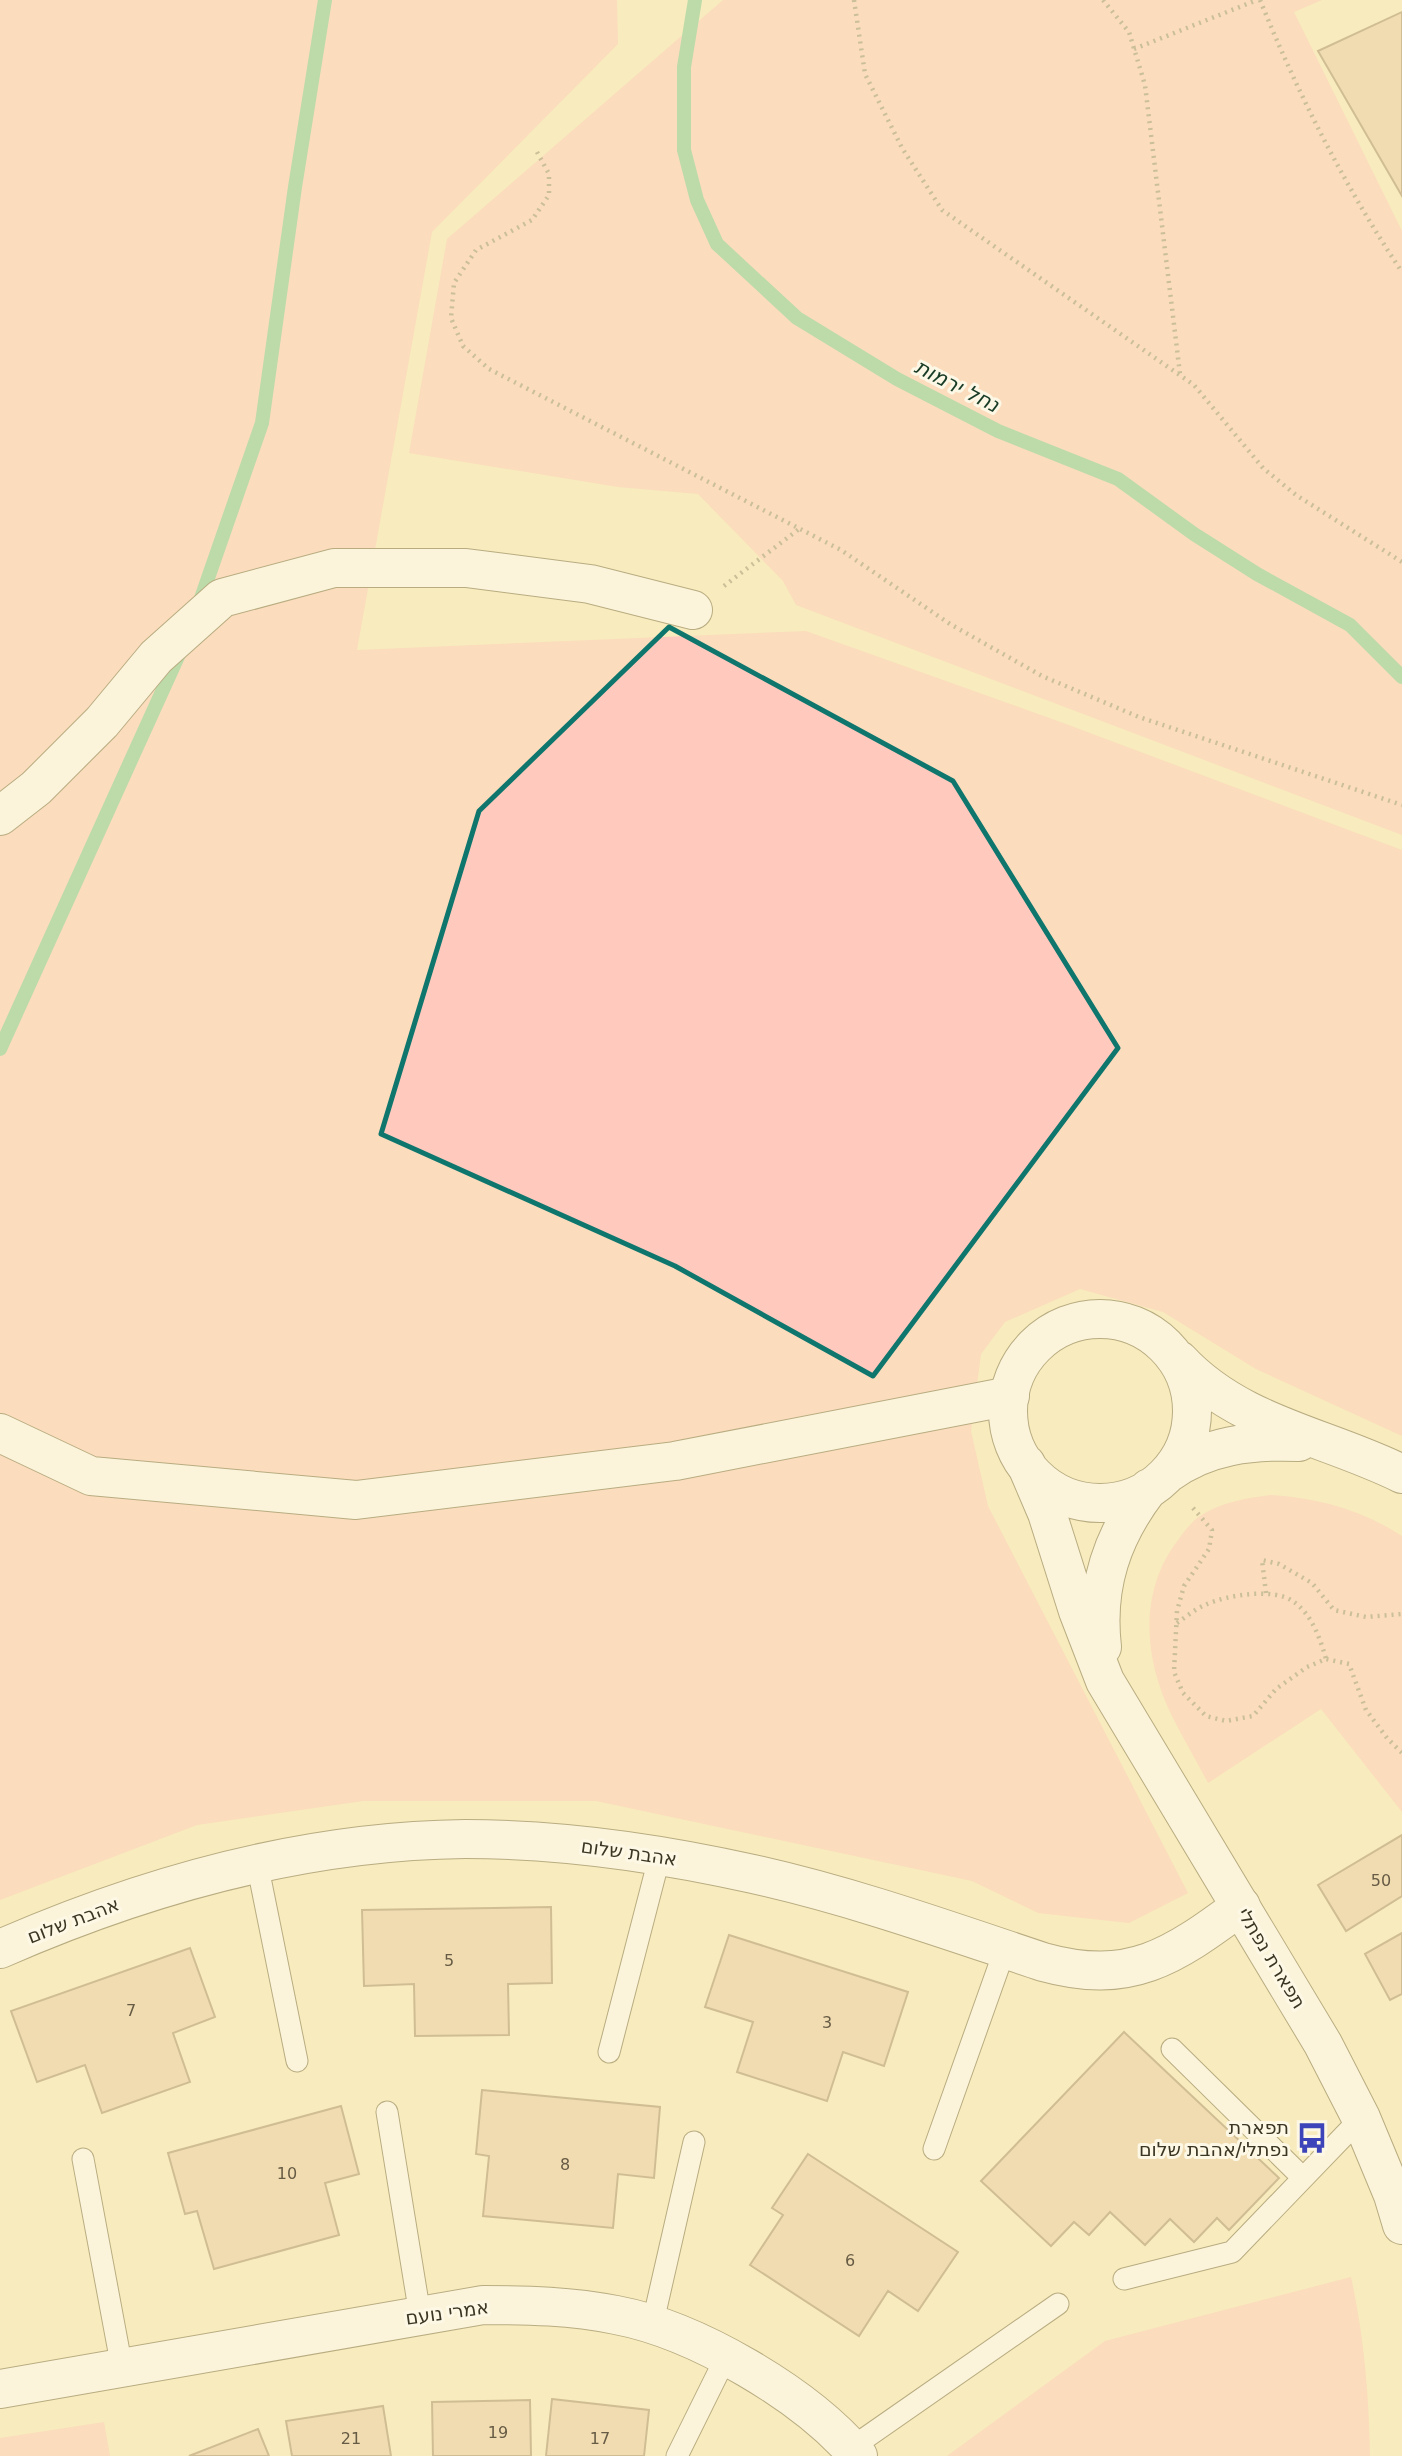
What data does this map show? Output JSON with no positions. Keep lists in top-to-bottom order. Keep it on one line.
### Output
{"streets":{"street":["אהבת שלום","תפארת נפתלי","אמרי נועם"]},"crossings":[["אהבת שלום","תפארת נפתלי"]],"water":["נחל ירמות"],"places":{"bus stop":["תפארת נפתלי/אהבת שלום"]},"house_numbers":["50","5","7","3","8","10","6","19","21","17"]}
